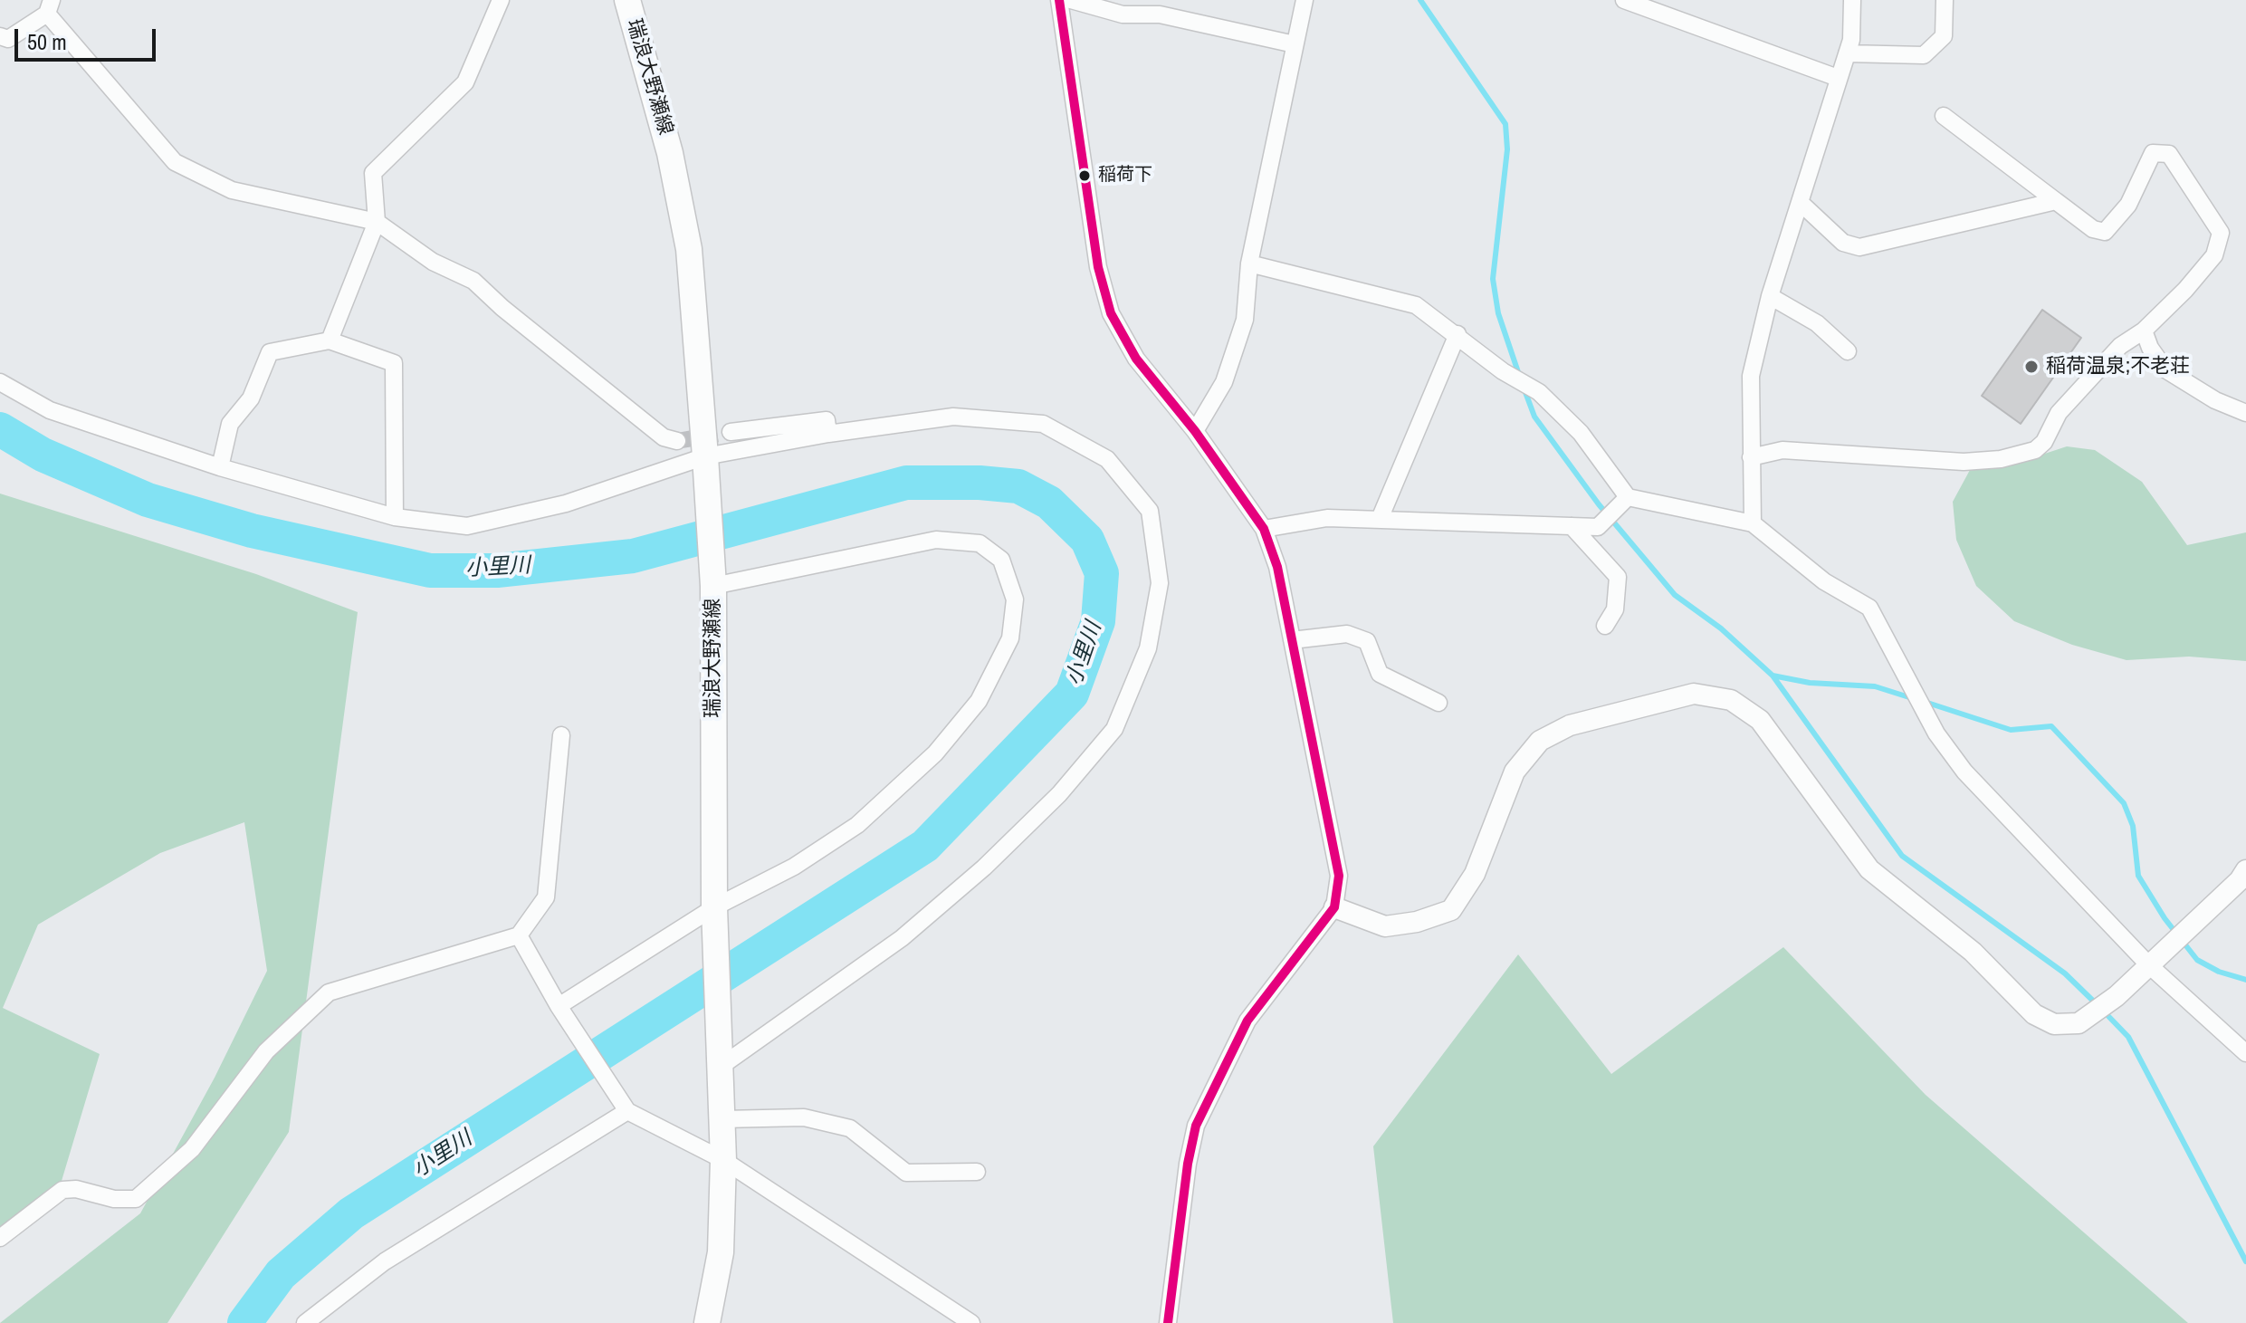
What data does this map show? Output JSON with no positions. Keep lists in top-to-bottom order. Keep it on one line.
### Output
{"streets":{"main road":["瑞浪大野瀬線"]},"water":["小里川"],"places":["稲荷下","稲荷温泉;不老荘"],"scale_bar":"50 m"}
